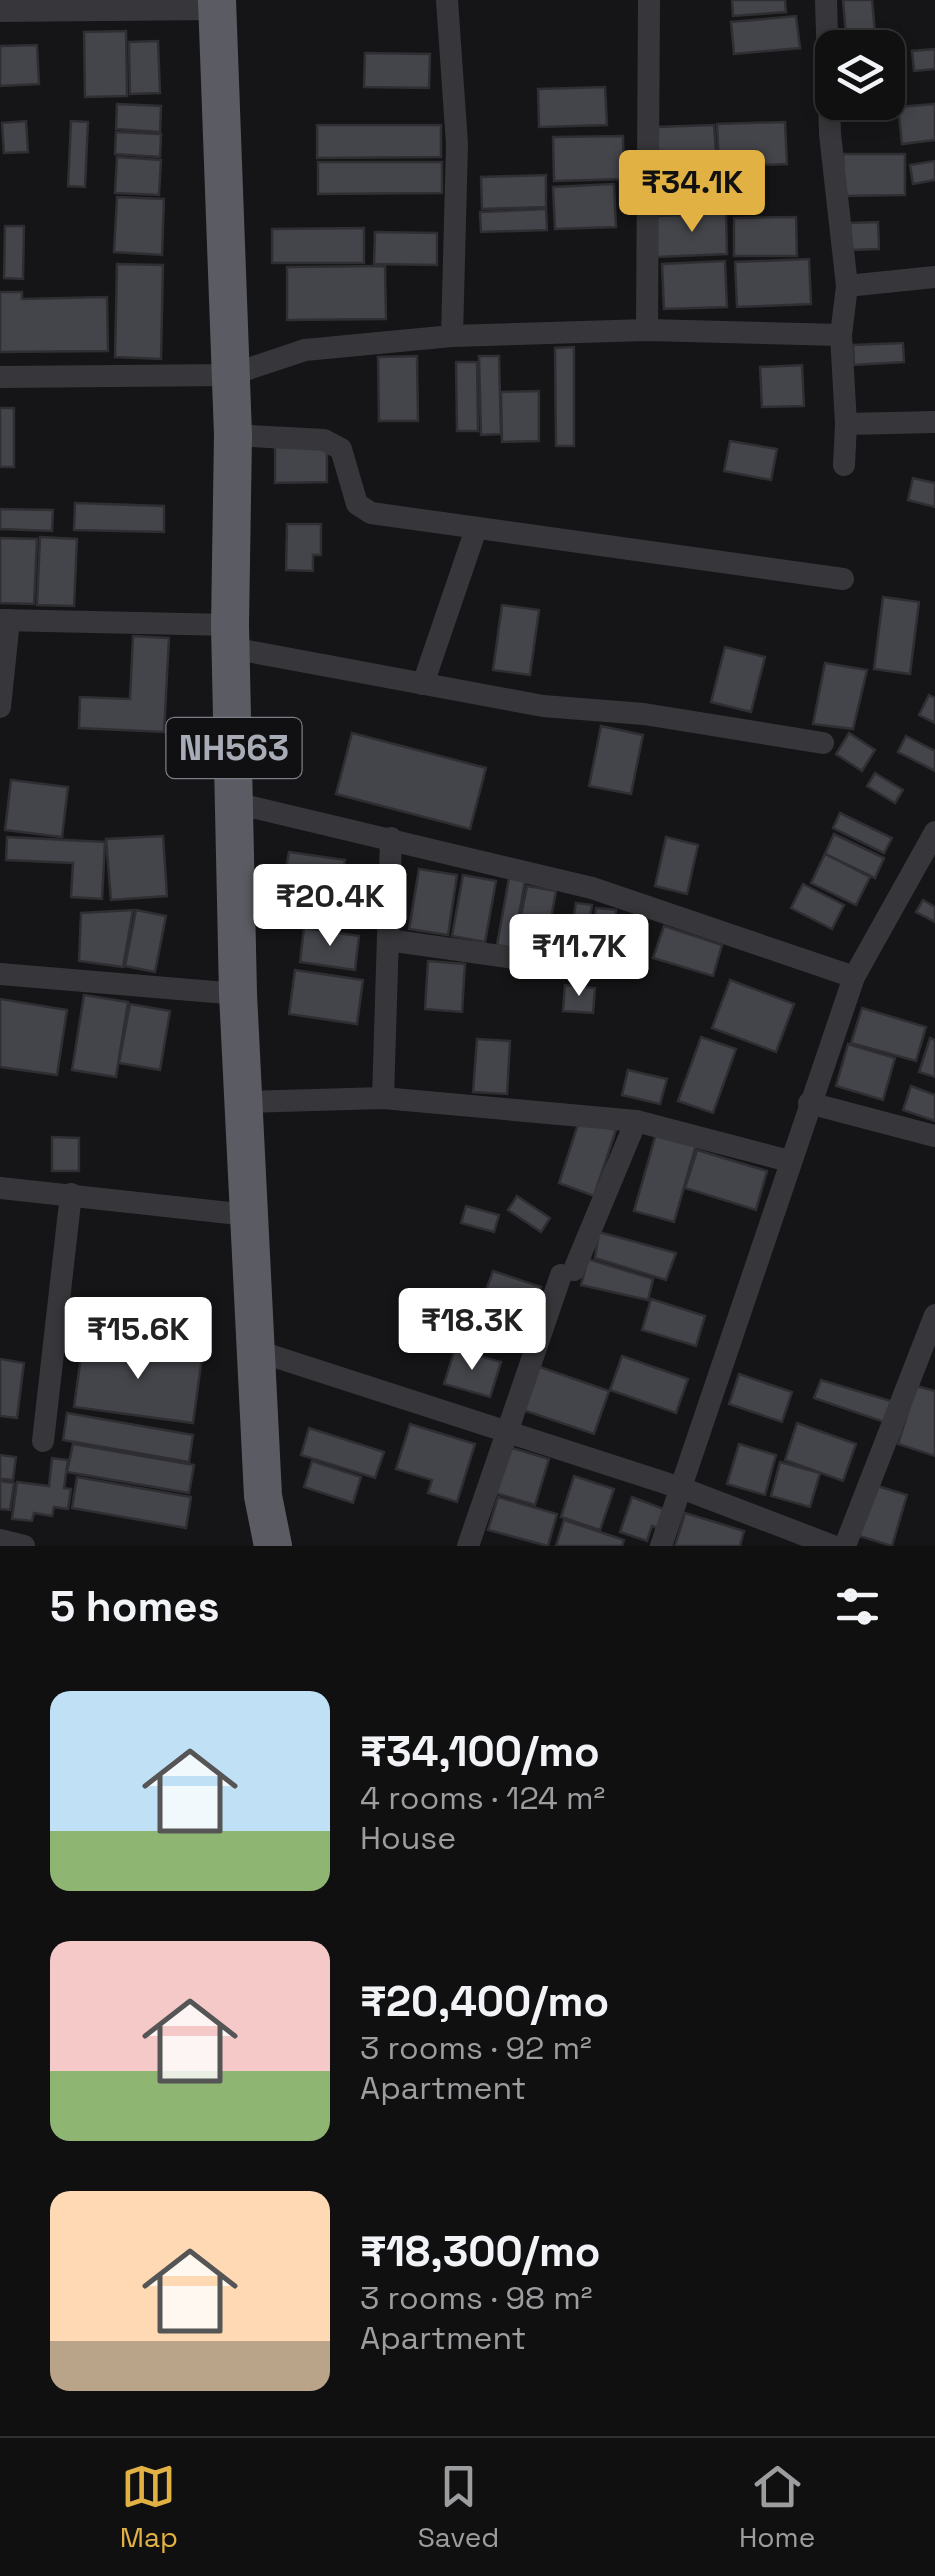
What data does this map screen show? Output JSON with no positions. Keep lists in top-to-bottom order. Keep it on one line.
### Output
{"streets":{"highway":["NH563"]},"page":{"price":["₹34.1K","₹20.4K","₹11.7K","₹18.3K","₹15.6K"],"heading":"5 homes","list":[{"name":"₹34,100/mo","note":"4 rooms · 124 m² · House"},{"name":"₹20,400/mo","note":"3 rooms · 92 m² · Apartment"},{"name":"₹18,300/mo","note":"3 rooms · 98 m² · Apartment"}],"tabs":["Map","Saved","Home"]}}
